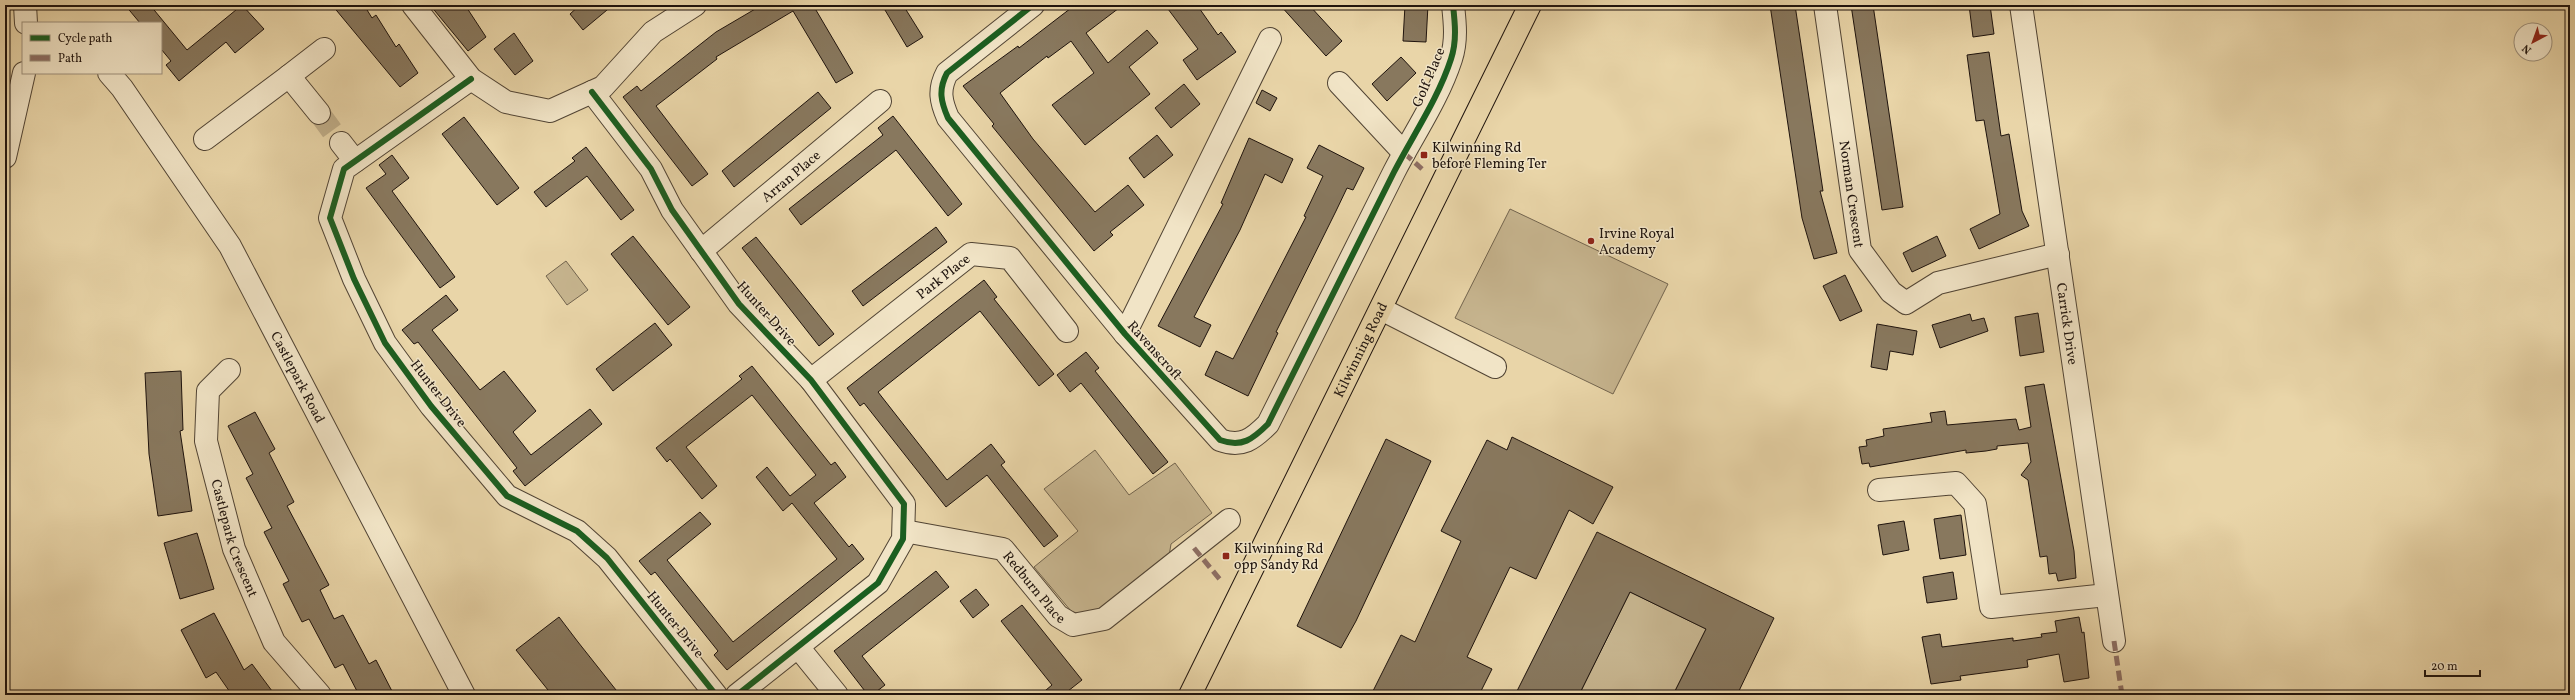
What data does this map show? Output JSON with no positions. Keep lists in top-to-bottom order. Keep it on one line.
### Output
{"streets":{"main road":["Kilwinning Road"],"street":["Golf Place","Arran Place","Norman Crescent","Park Place","Hunter Drive","Carrick Drive","Ravenscroft","Castlepark Road","Castlepark Crescent","Redburn Place"]},"crossings":[["Golf Place","Ravenscroft"],["Arran Place","Hunter Drive"],["Norman Crescent","Carrick Drive"],["Park Place","Hunter Drive"],["Hunter Drive","Redburn Place"]],"places":{"transit":["Kilwinning Rd before Fleming Ter","Kilwinning Rd opp Sandy Rd"],"other":["Irvine Royal Academy"]},"legend":["Cycle path","Path"],"scale_bar":"20 m","north":"bottom left"}
